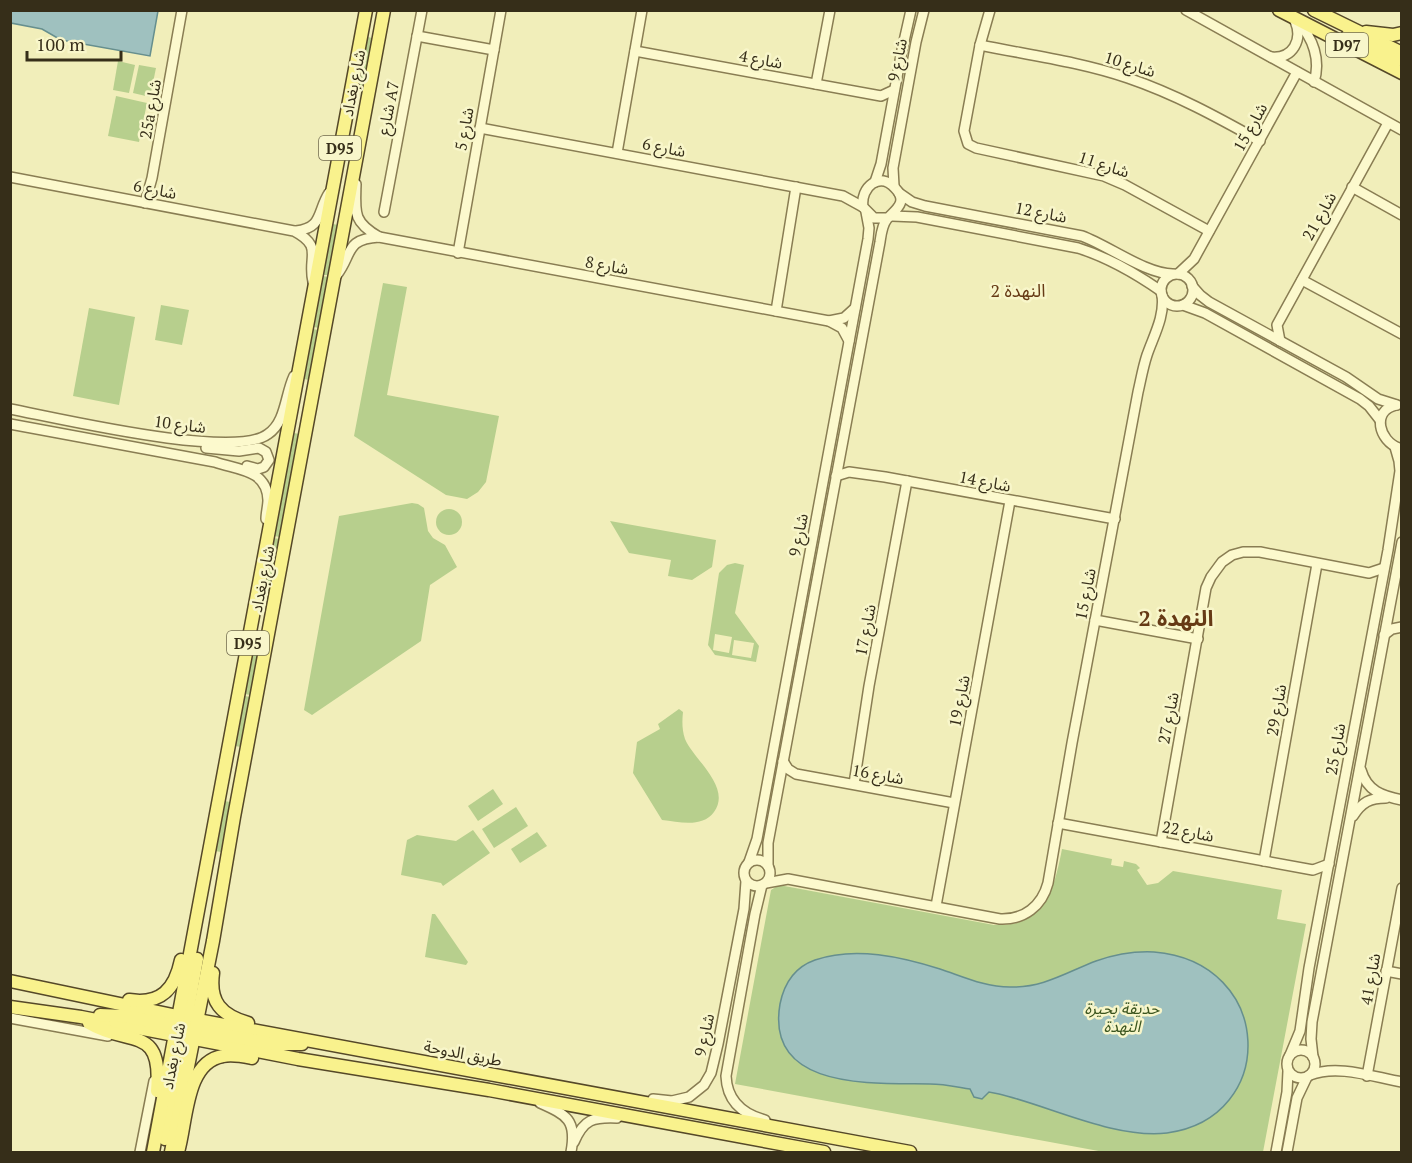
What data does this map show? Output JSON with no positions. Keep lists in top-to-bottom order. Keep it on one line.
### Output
{"streets":{"main road":["D97","شارع بغداد","D95","طريق الدوحة"],"street":["شارع 4","شارع 9","شارع 10","شارع A7","25a شارع","شارع 15","شارع 5","شارع 6","شارع 11","شارع 12","شارع 21","شارع 8","شارع 14","شارع 17","شارع 19","شارع 29","شارع 27","شارع 25","شارع 16","شارع 22","شارع 41"]},"crossings":[["شارع 9","شارع 15"],["شارع 9","شارع 6"],["شارع 9","شارع 12"],["شارع 9","شارع 14"],["شارع 9","طريق الدوحة"],["شارع 10","شارع بغداد"],["شارع 10","شارع 15"],["شارع 10","شارع 11"],["شارع بغداد","طريق الدوحة"],["25a شارع","شارع 6"],["شارع 15","شارع 11"],["شارع 15","شارع 12"],["شارع 15","شارع 14"],["شارع 15","شارع 19"],["شارع 15","شارع 22"],["شارع 5","شارع 6"],["شارع 5","شارع 8"],["شارع 6","شارع 12"],["شارع 14","شارع 17"],["شارع 14","شارع 19"],["شارع 17","شارع 16"],["شارع 19","شارع 16"],["شارع 29","شارع 27"],["شارع 29","شارع 22"],["شارع 27","شارع 25"],["شارع 27","شارع 22"]],"districts":["النهدة 2","النهدة 2"],"parks":["حديقة بحيرة النهدة"],"scale_bar":"100 m"}
